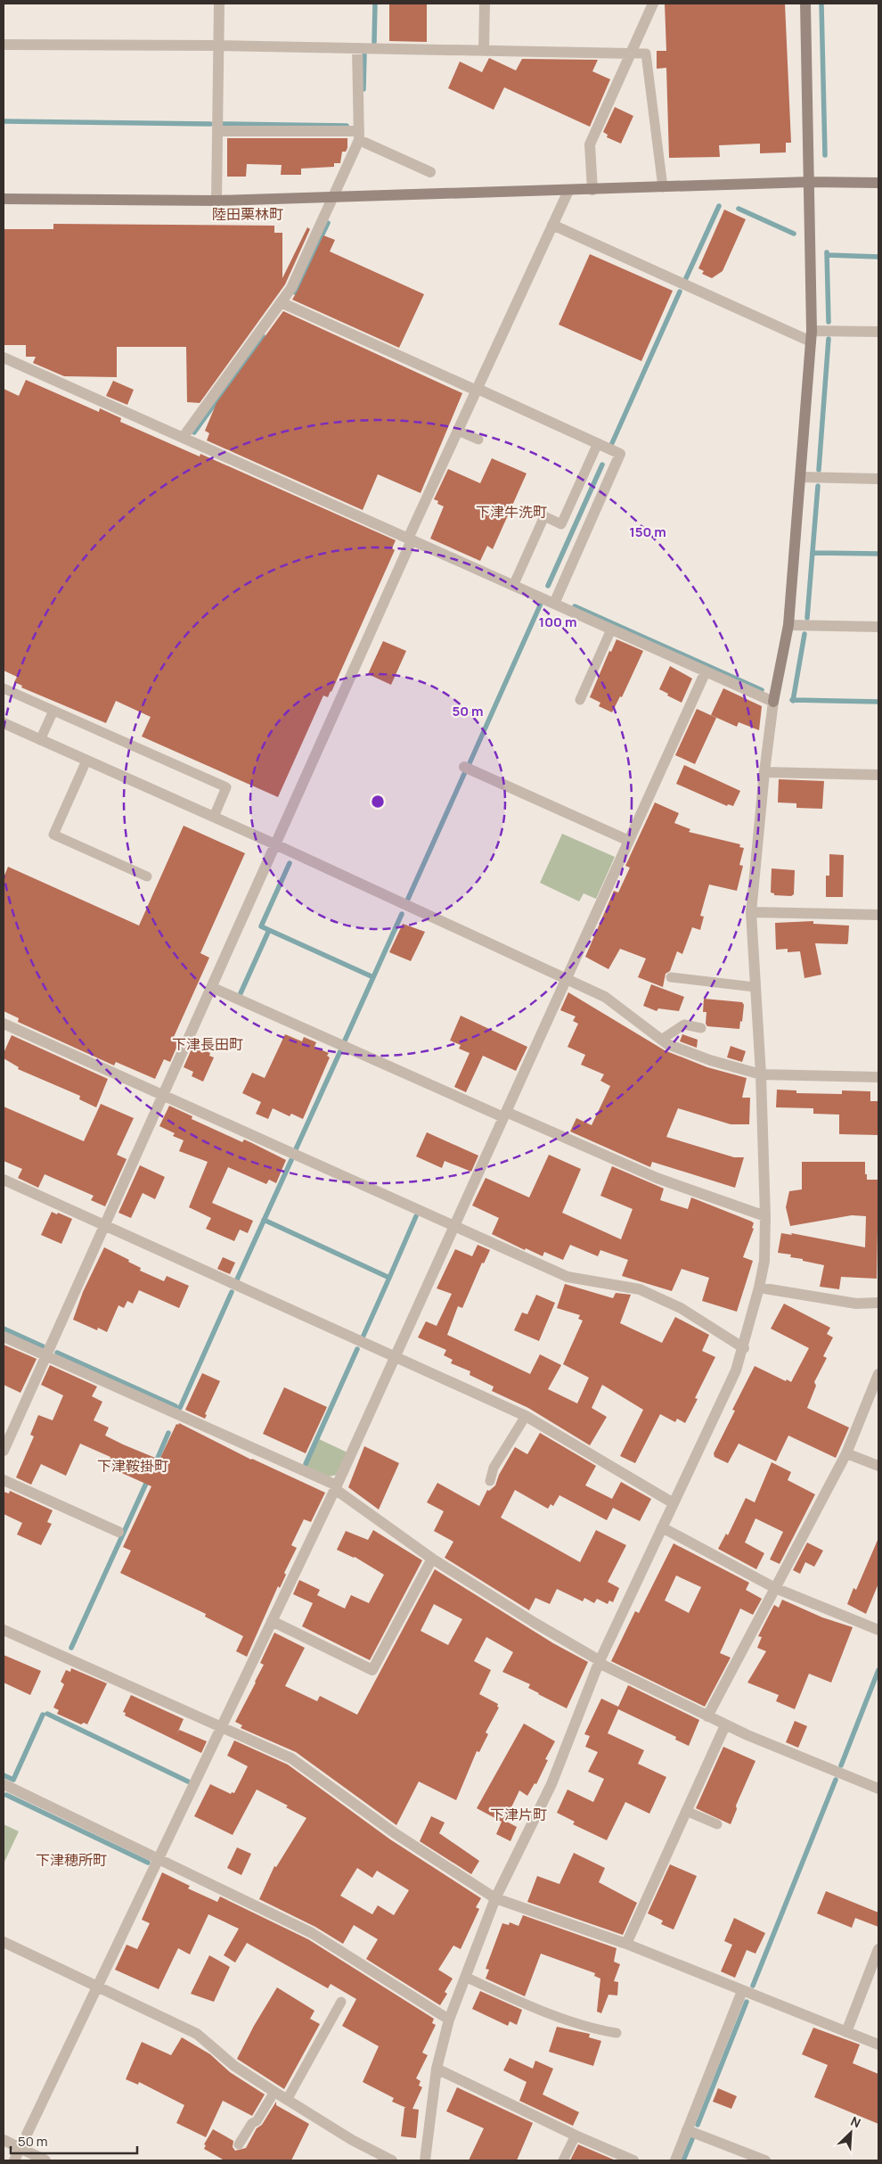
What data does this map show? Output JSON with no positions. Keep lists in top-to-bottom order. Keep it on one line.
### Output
{"districts":["陸田栗林町","下津牛洗町","下津長田町","下津鞍掛町","下津片町","下津穂所町"],"scale_bar":"50 m","north":"top right","rings":["150 m","100 m","50 m"]}
